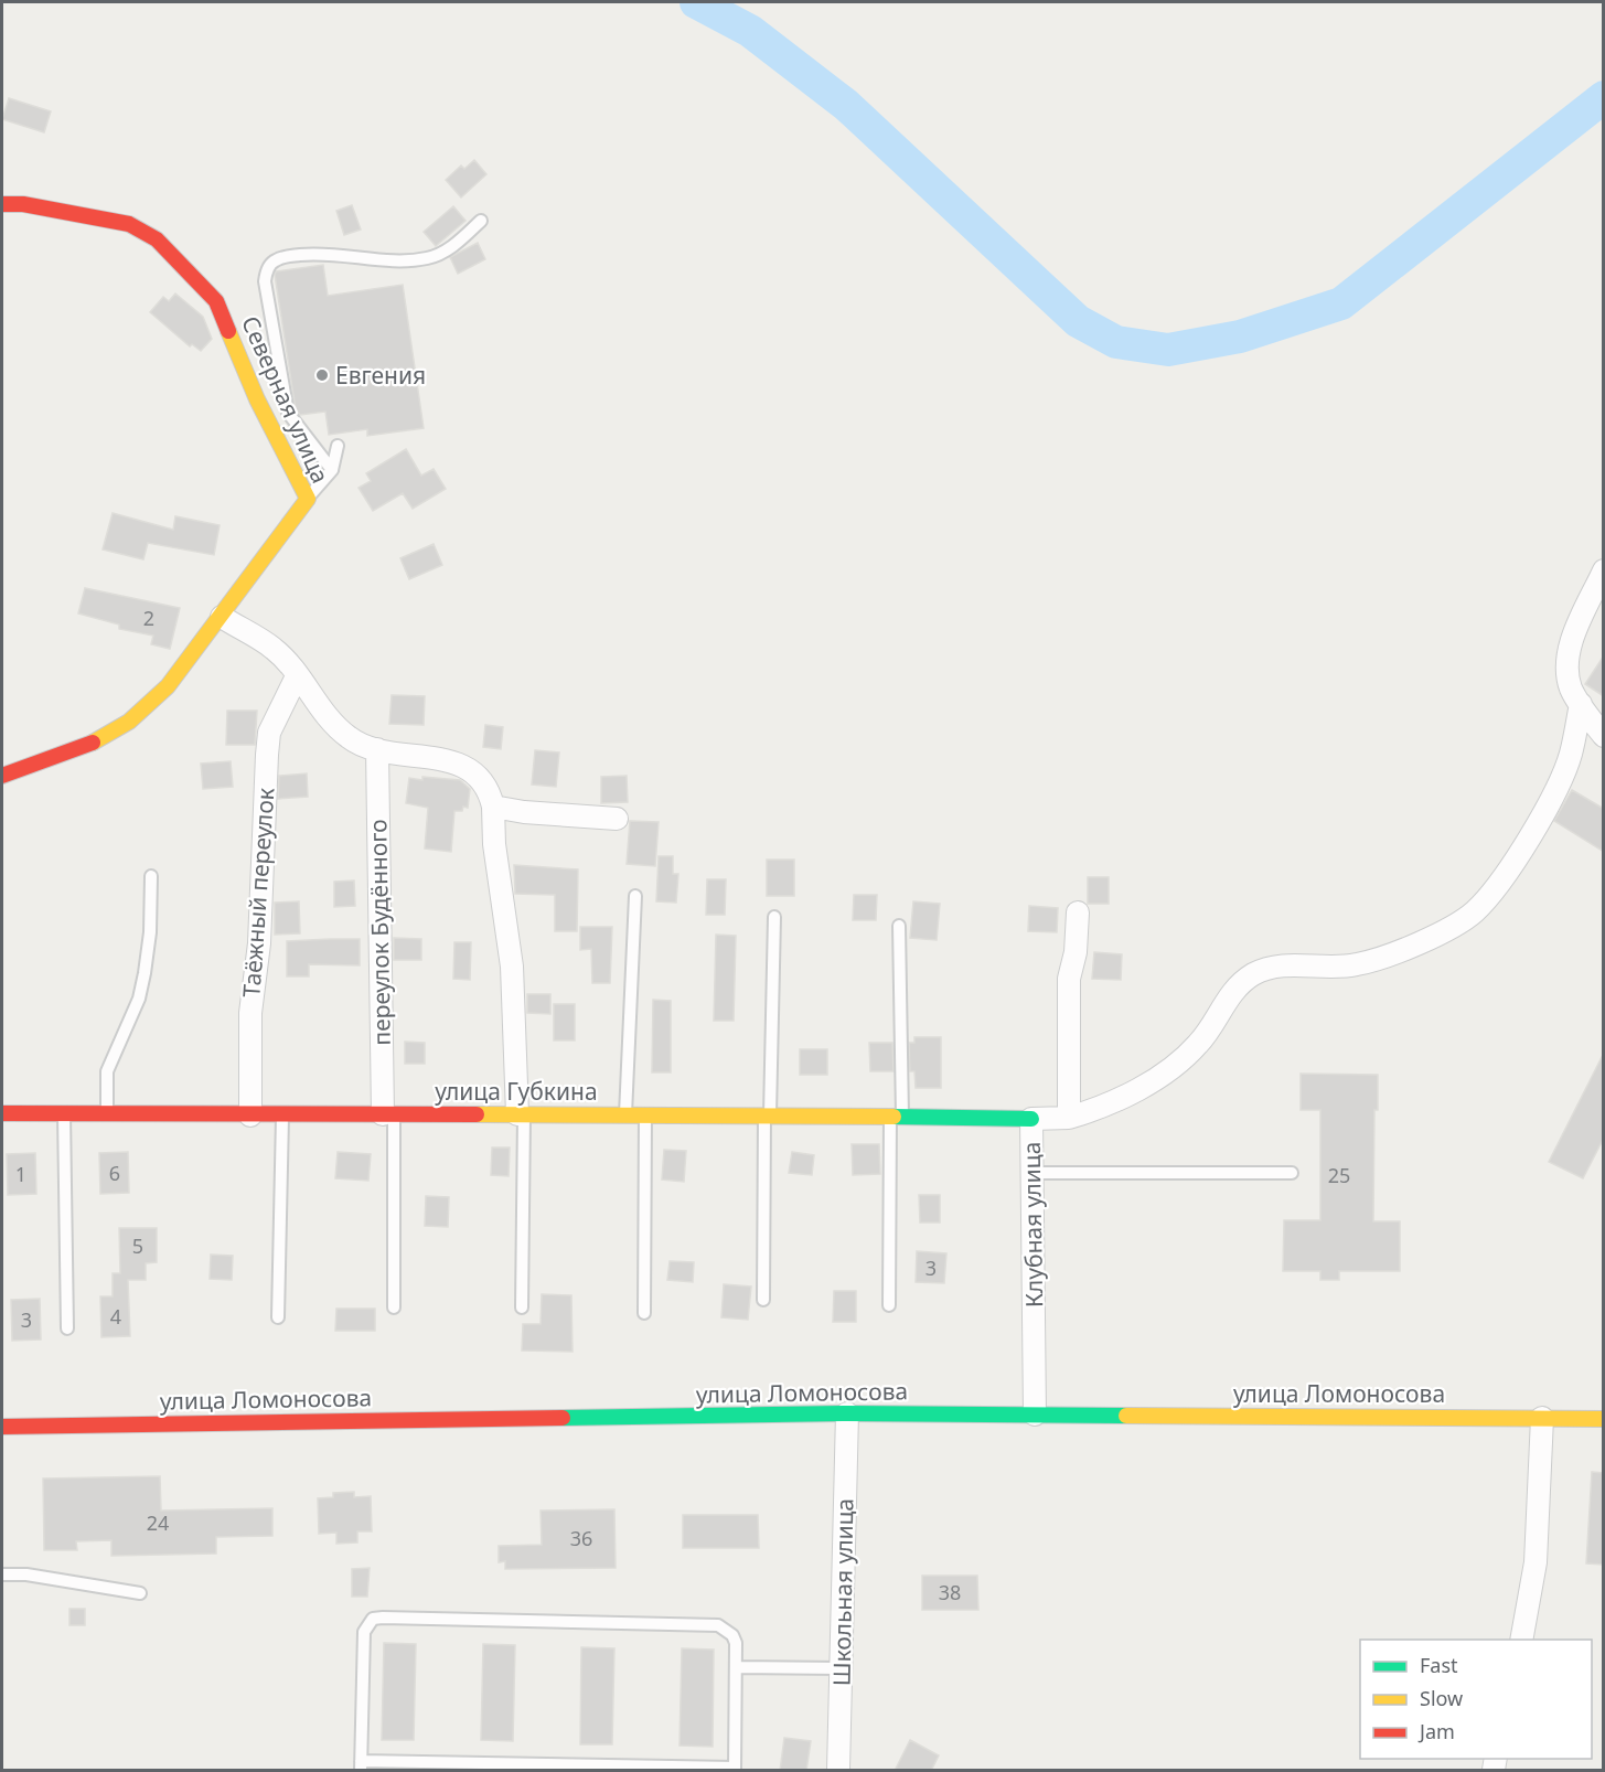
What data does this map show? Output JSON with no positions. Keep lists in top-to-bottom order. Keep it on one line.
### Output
{"streets":{"street":["Северная улица","Таёжный переулок","переулок Будённого","улица Губкина","Клубная улица","улица Ломоносова","Школьная улица"]},"crossings":[["Таёжный переулок","улица Губкина"],["переулок Будённого","улица Губкина"],["улица Губкина","Клубная улица"],["Клубная улица","улица Ломоносова"],["улица Ломоносова","Школьная улица"]],"places":["Евгения"],"house_numbers":["2","6","1","25","5","3","4","3","24","36","38"],"legend":["Fast","Slow","Jam"]}
